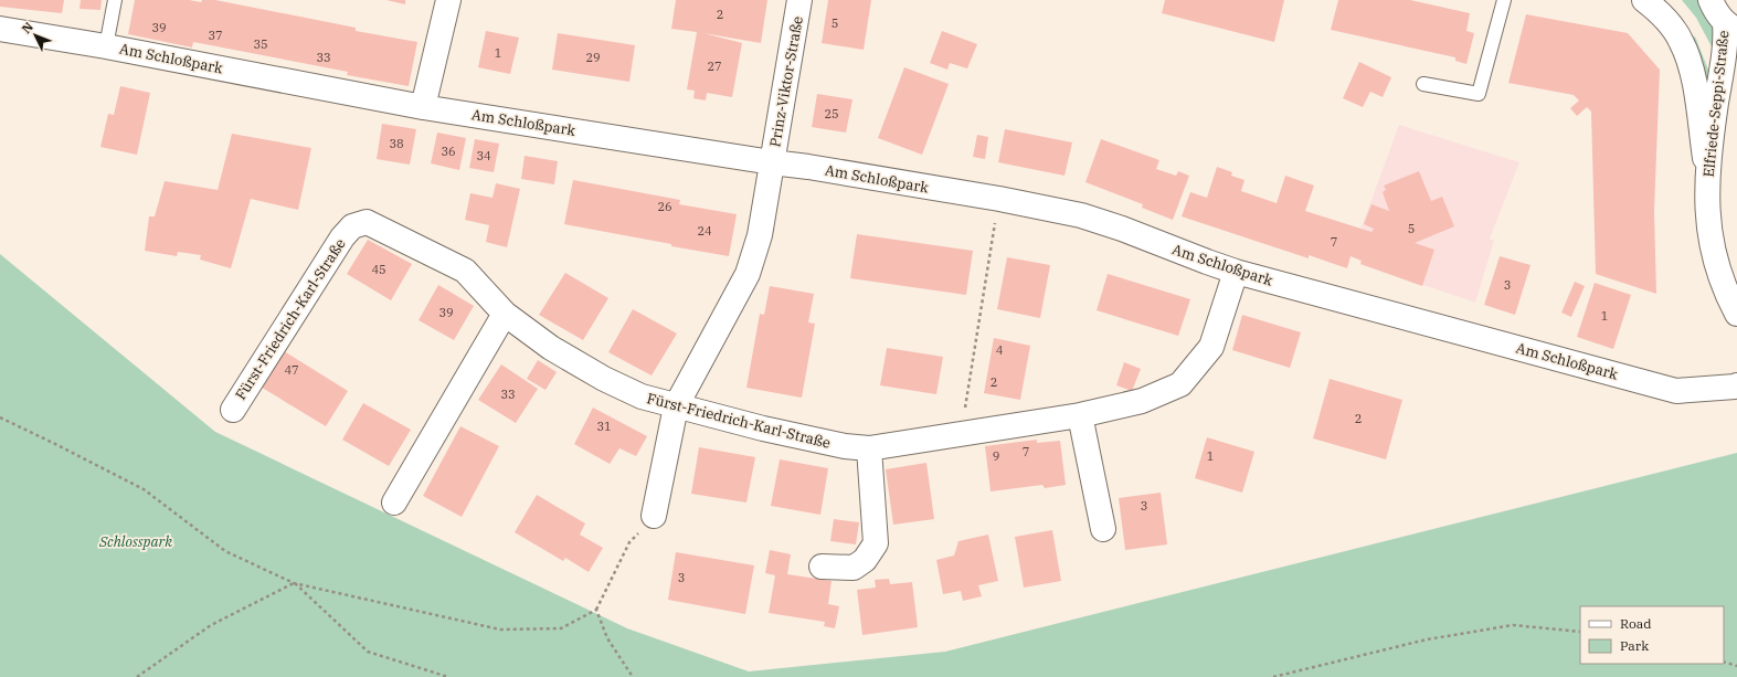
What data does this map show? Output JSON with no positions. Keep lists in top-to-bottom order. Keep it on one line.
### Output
{"streets":{"street":["Am Schloßpark","Prinz-Viktor-Straße","Elfriede-Seppi-Straße","Fürst-Friedrich-Karl-Straße"]},"crossings":[["Am Schloßpark","Prinz-Viktor-Straße"],["Am Schloßpark","Fürst-Friedrich-Karl-Straße"],["Prinz-Viktor-Straße","Fürst-Friedrich-Karl-Straße"]],"parks":["Schlosspark"],"house_numbers":["2","5","39","37","35","1","33","29","27","25","38","36","34","26","5","24","7","45","3","39","1","4","47","2","33","2","31","7","9","1","3","3"],"legend":["Road","Park"],"north":"top left"}
